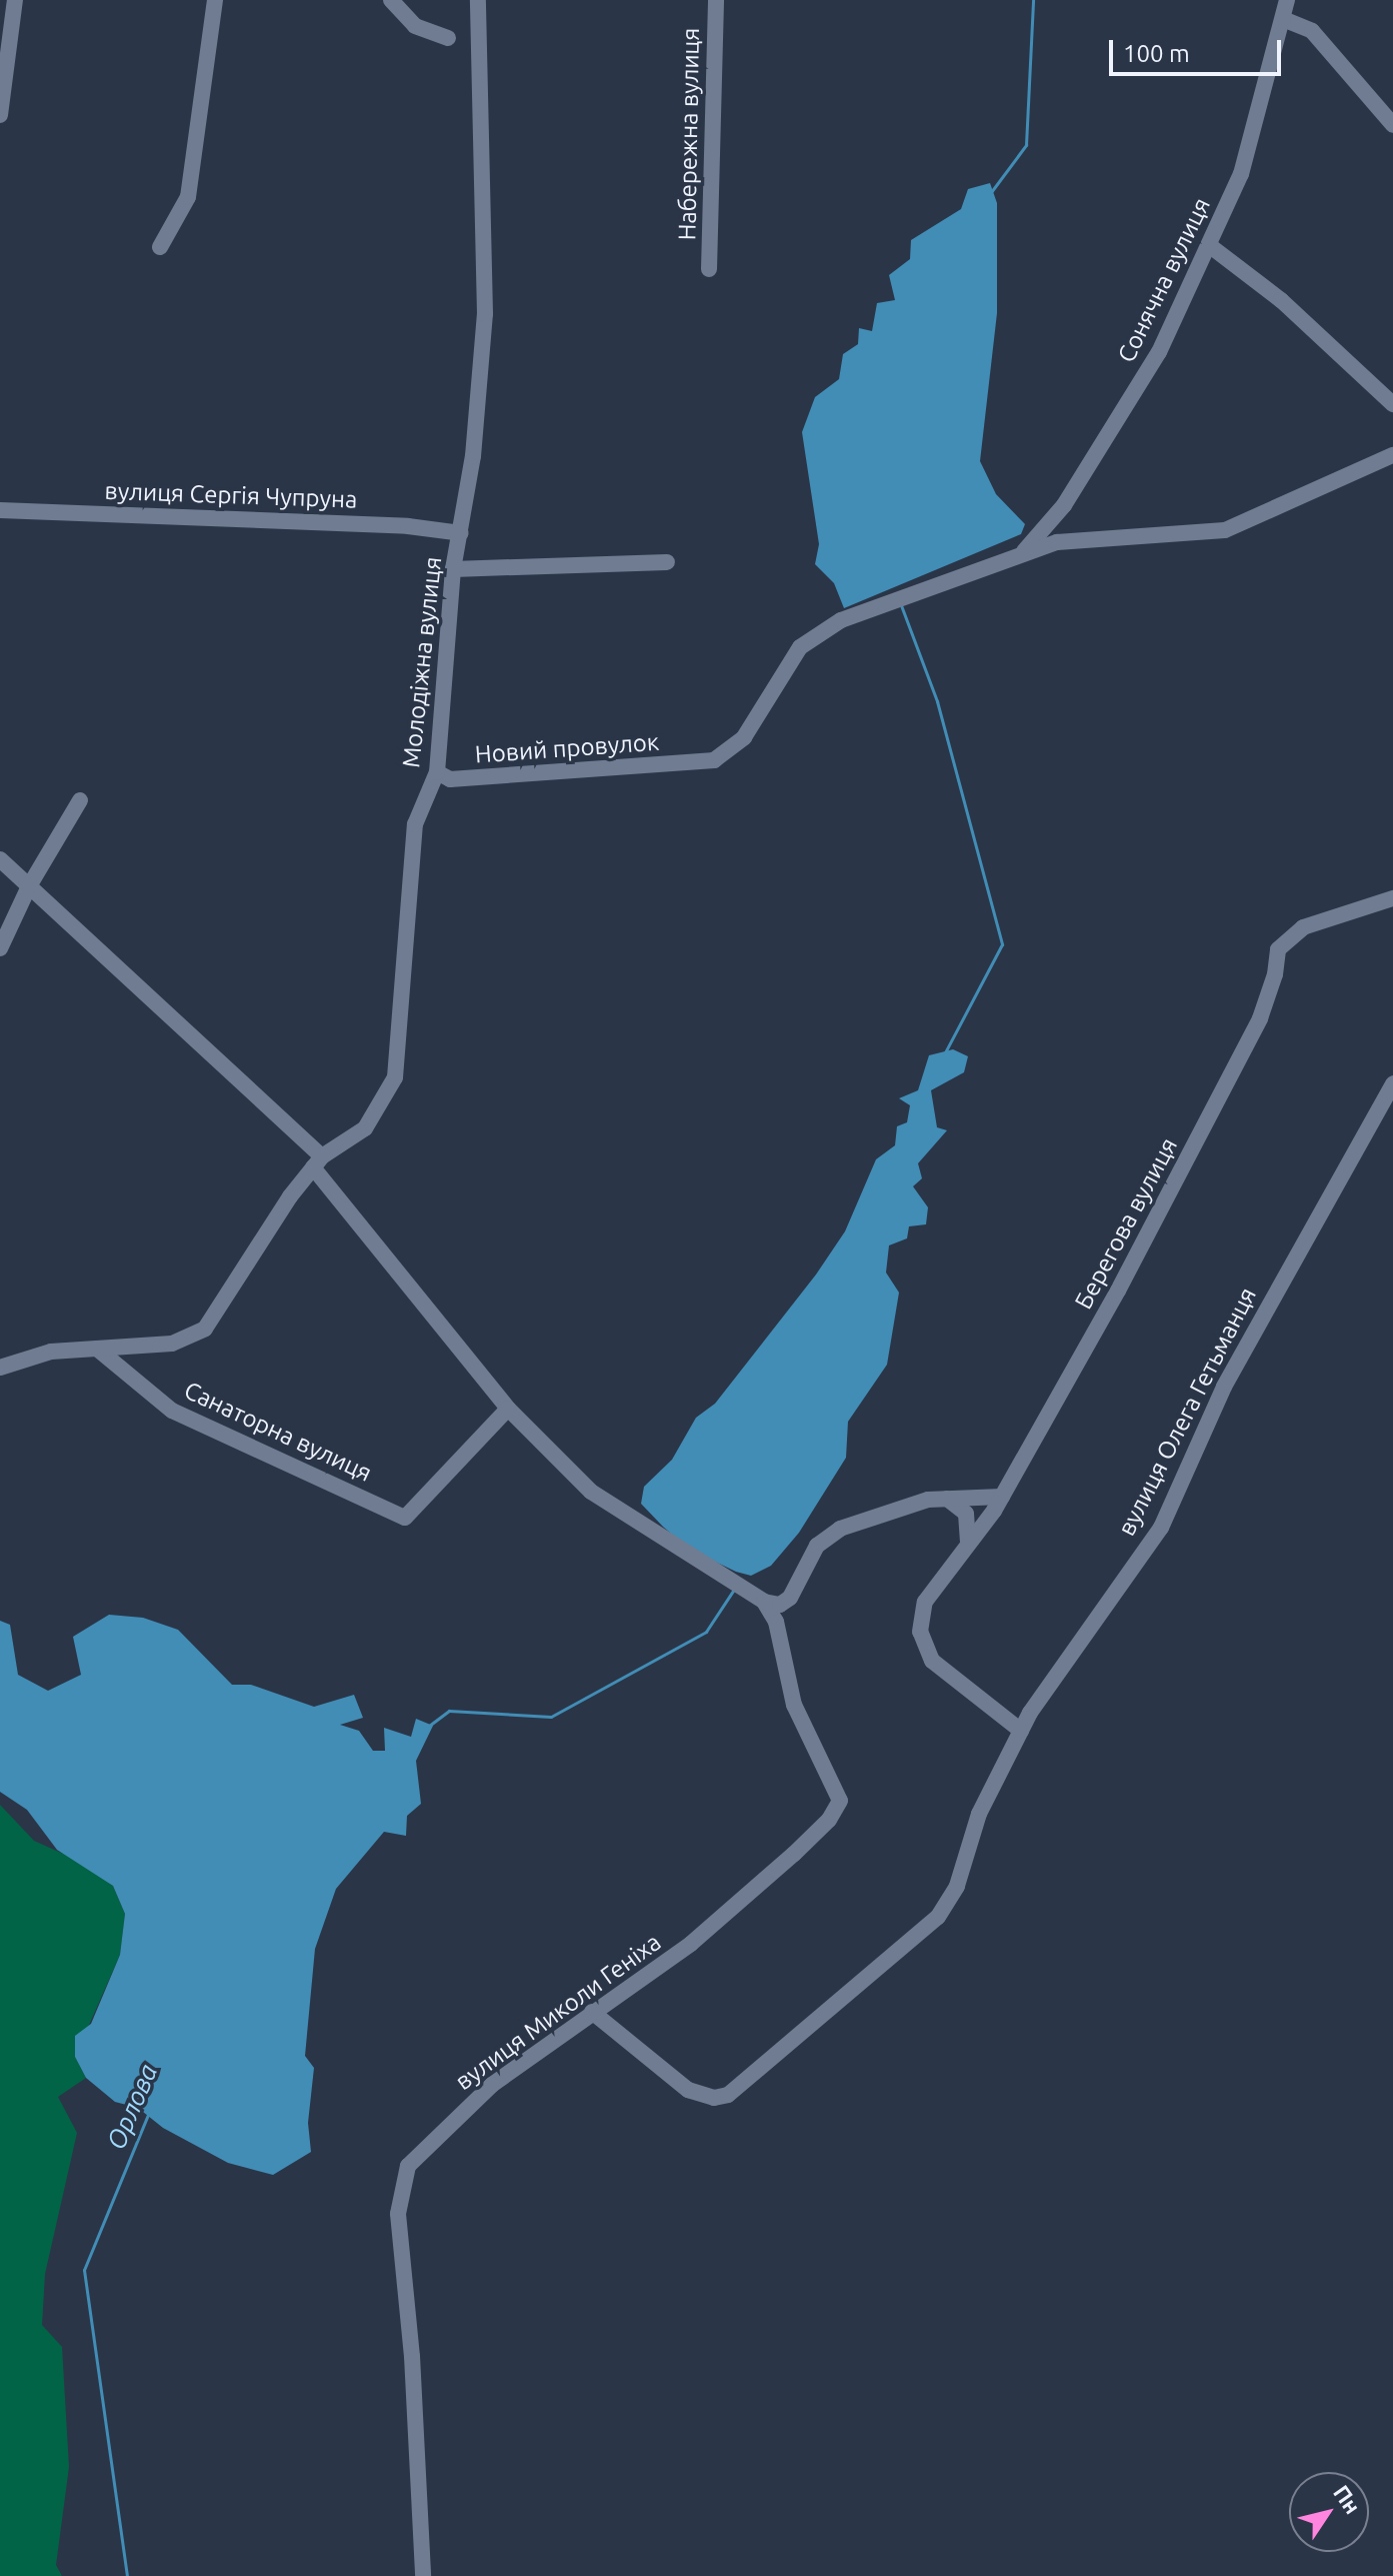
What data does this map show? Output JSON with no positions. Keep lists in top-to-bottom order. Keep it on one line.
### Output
{"streets":{"street":["Набережна вулиця","Сонячна вулиця","вулиця Сергія Чупруна","Молодіжна вулиця","Новий провулок","Берегова вулиця","вулиця Олега Гетьманця","Санаторна вулиця","вулиця Миколи Геніха"]},"crossings":[["Сонячна вулиця","Новий провулок"],["вулиця Сергія Чупруна","Молодіжна вулиця"],["Молодіжна вулиця","Новий провулок"],["Молодіжна вулиця","Санаторна вулиця"],["Берегова вулиця","вулиця Олега Гетьманця"],["вулиця Олега Гетьманця","вулиця Миколи Геніха"]],"water":["Орлова"],"scale_bar":"100 m","north":"top right"}
